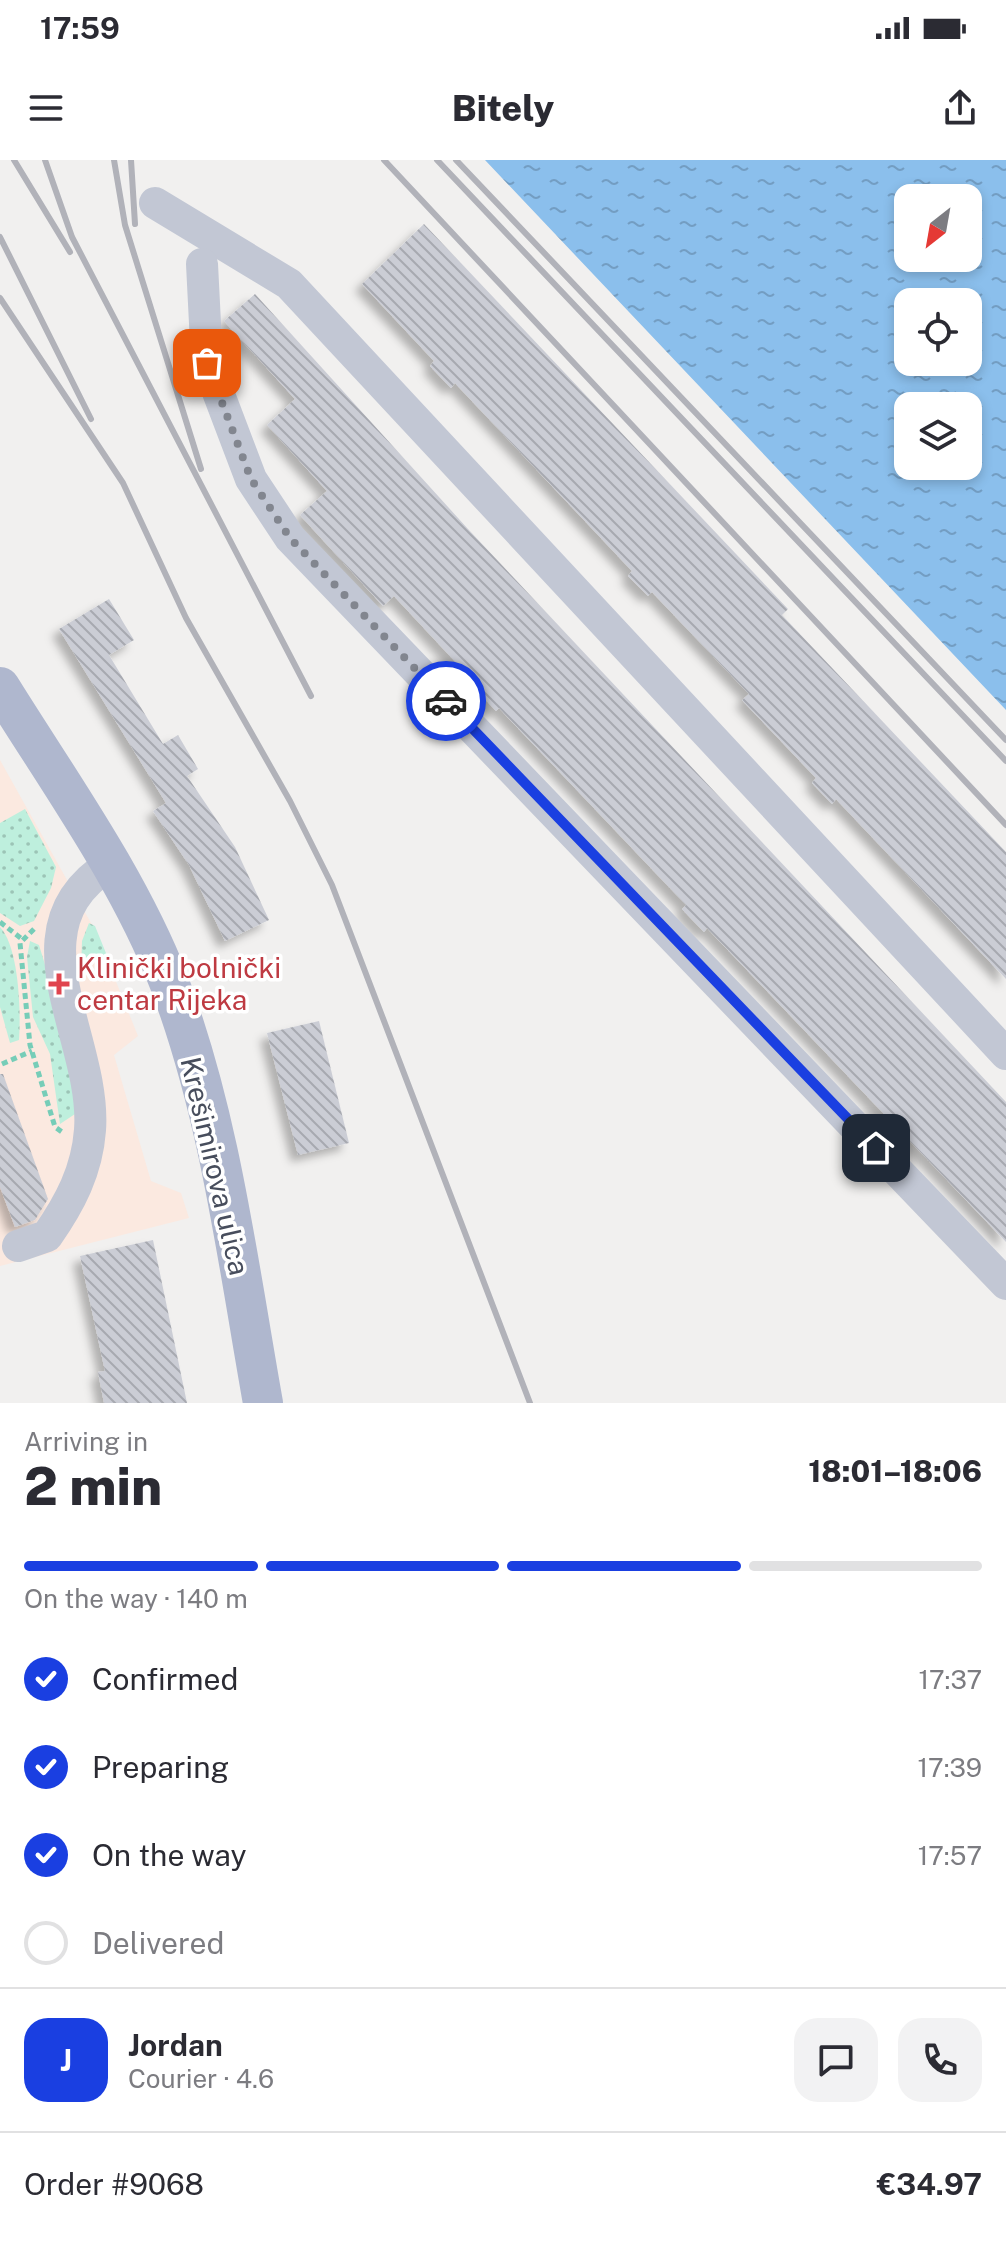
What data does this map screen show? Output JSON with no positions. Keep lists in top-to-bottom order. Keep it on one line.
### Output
{"streets":{"main road":["Krešimirova ulica"]},"places":{"health":["Klinički bolnički centar Rijeka"]},"north":"bottom left","page":{"status":"17:59","header":"Bitely","heading":["2 min","Arriving in","18:01–18:06"],"panel":["Jordan","Courier · 4.6","Order #9068","€34.97"],"bar":"On the way · 140 m","list":[["Confirmed","17:37"],["Preparing","17:39"],["On the way","17:57"],"Delivered"],"round":"J"}}
